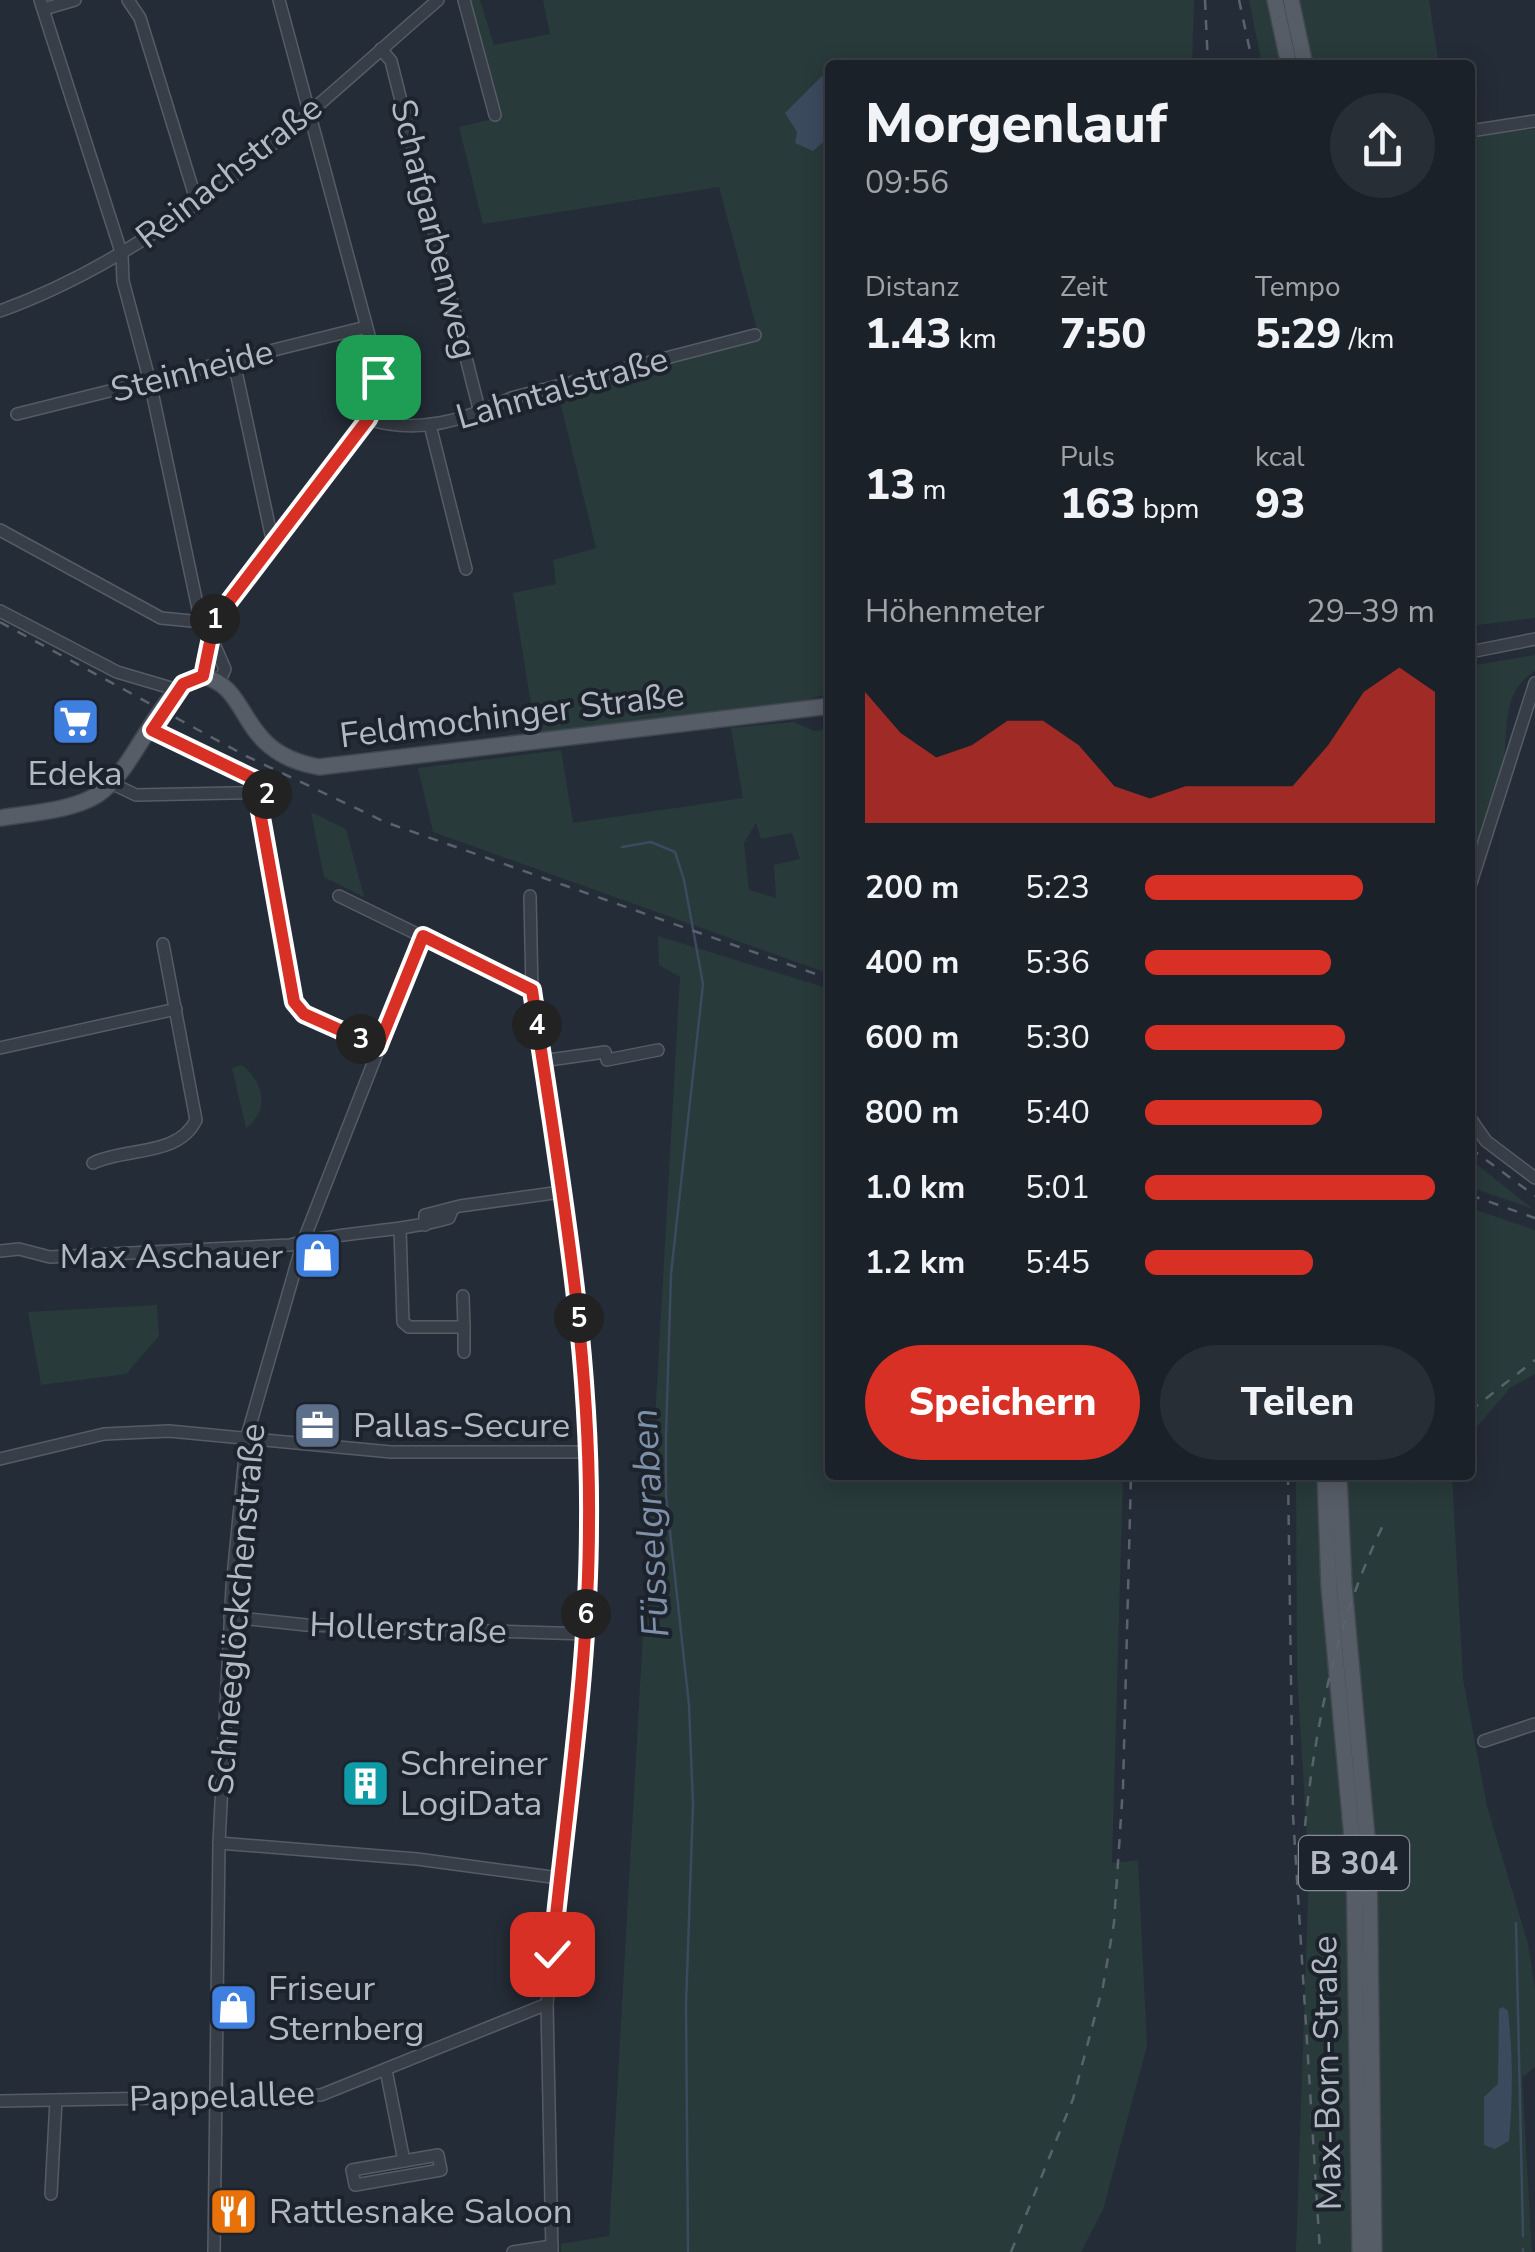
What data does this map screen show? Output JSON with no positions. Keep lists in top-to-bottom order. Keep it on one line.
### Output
{"streets":{"main road":["Feldmochinger Straße","B 304","Max-Born-Straße"],"street":["Reinachstraße","Schafgarbenweg","Steinheide","Lahntalstraße","Schneeglöckchenstraße","Hollerstraße","Pappelallee"]},"crossings":[["Reinachstraße","Schafgarbenweg"],["Schafgarbenweg","Lahntalstraße"],["Schneeglöckchenstraße","Hollerstraße"],["Schneeglöckchenstraße","Pappelallee"]],"water":["Füsselgraben"],"places":{"supermarket":["Edeka"],"shop":["Max Aschauer","Friseur Sternberg"],"office":["Pallas-Secure"],"building":["Schreiner LogiData"],"restaurant":["Rattlesnake Saloon"]},"page":{"heading":["Morgenlauf","09:56"],"stats":[["Distanz","1.43 km"],["Zeit","7:50"],["Tempo","5:29 /km"],["13 m"],["Puls","163 bpm"],["kcal","93"]],"chart":["Höhenmeter","29–39 m"],"pins":["1","2","4","3","5","6"],"list":[{"name":"200 m","note":"5:23"},{"name":"400 m","note":"5:36"},{"name":"600 m","note":"5:30"},{"name":"800 m","note":"5:40"},{"name":"1.0 km","note":"5:01"},{"name":"1.2 km","note":"5:45"}],"buttons":["Speichern","Teilen"]}}
